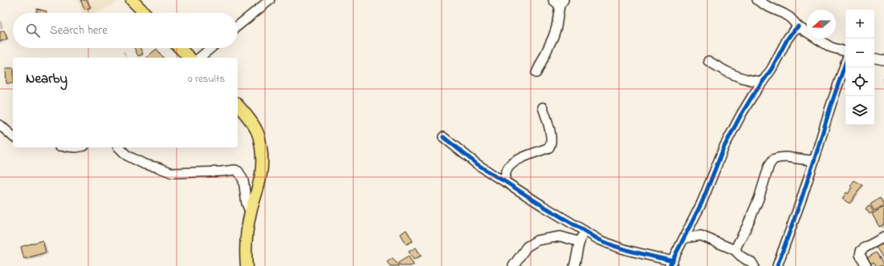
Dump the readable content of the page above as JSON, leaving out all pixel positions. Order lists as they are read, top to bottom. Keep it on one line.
{"north":"left","page":{"map_buttons":["+","−"],"search":"Search here","heading":["Nearby","0 results"]}}
